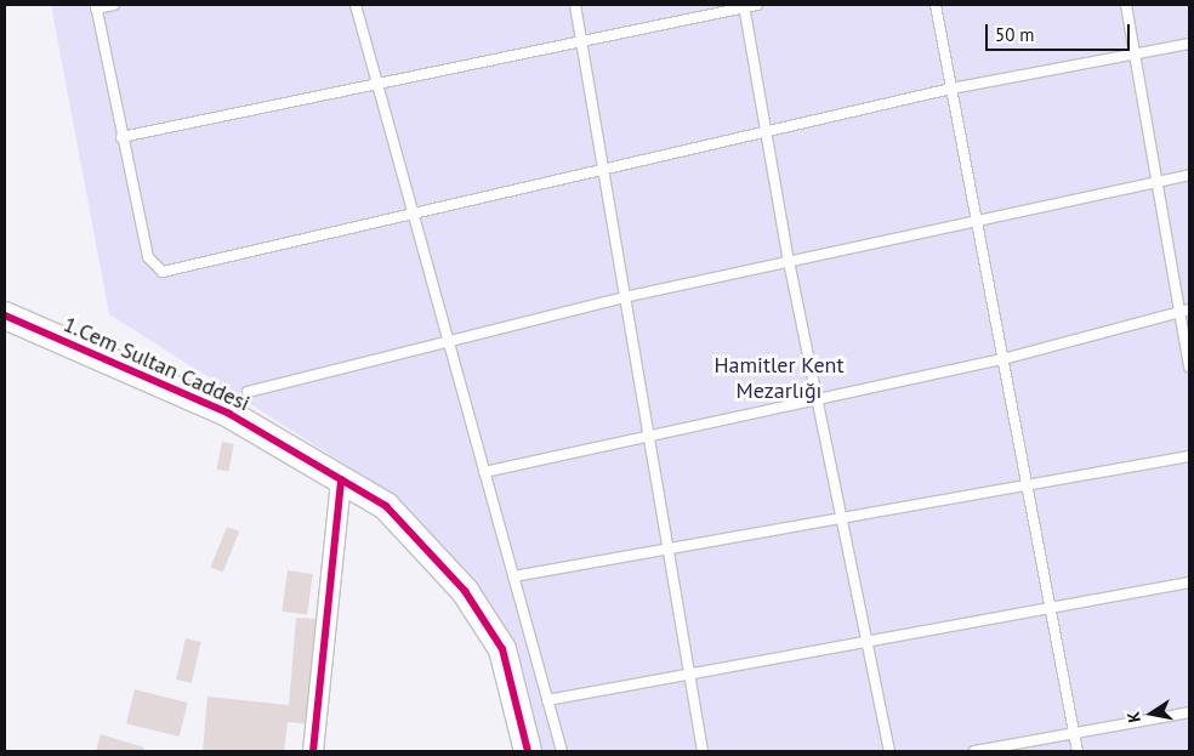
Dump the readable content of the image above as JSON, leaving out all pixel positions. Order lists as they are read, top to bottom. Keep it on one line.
{"streets":{"street":["1.Cem Sultan Caddesi"]},"parks":["Hamitler Kent Mezarlığı"],"scale_bar":"50 m","north":"left"}
